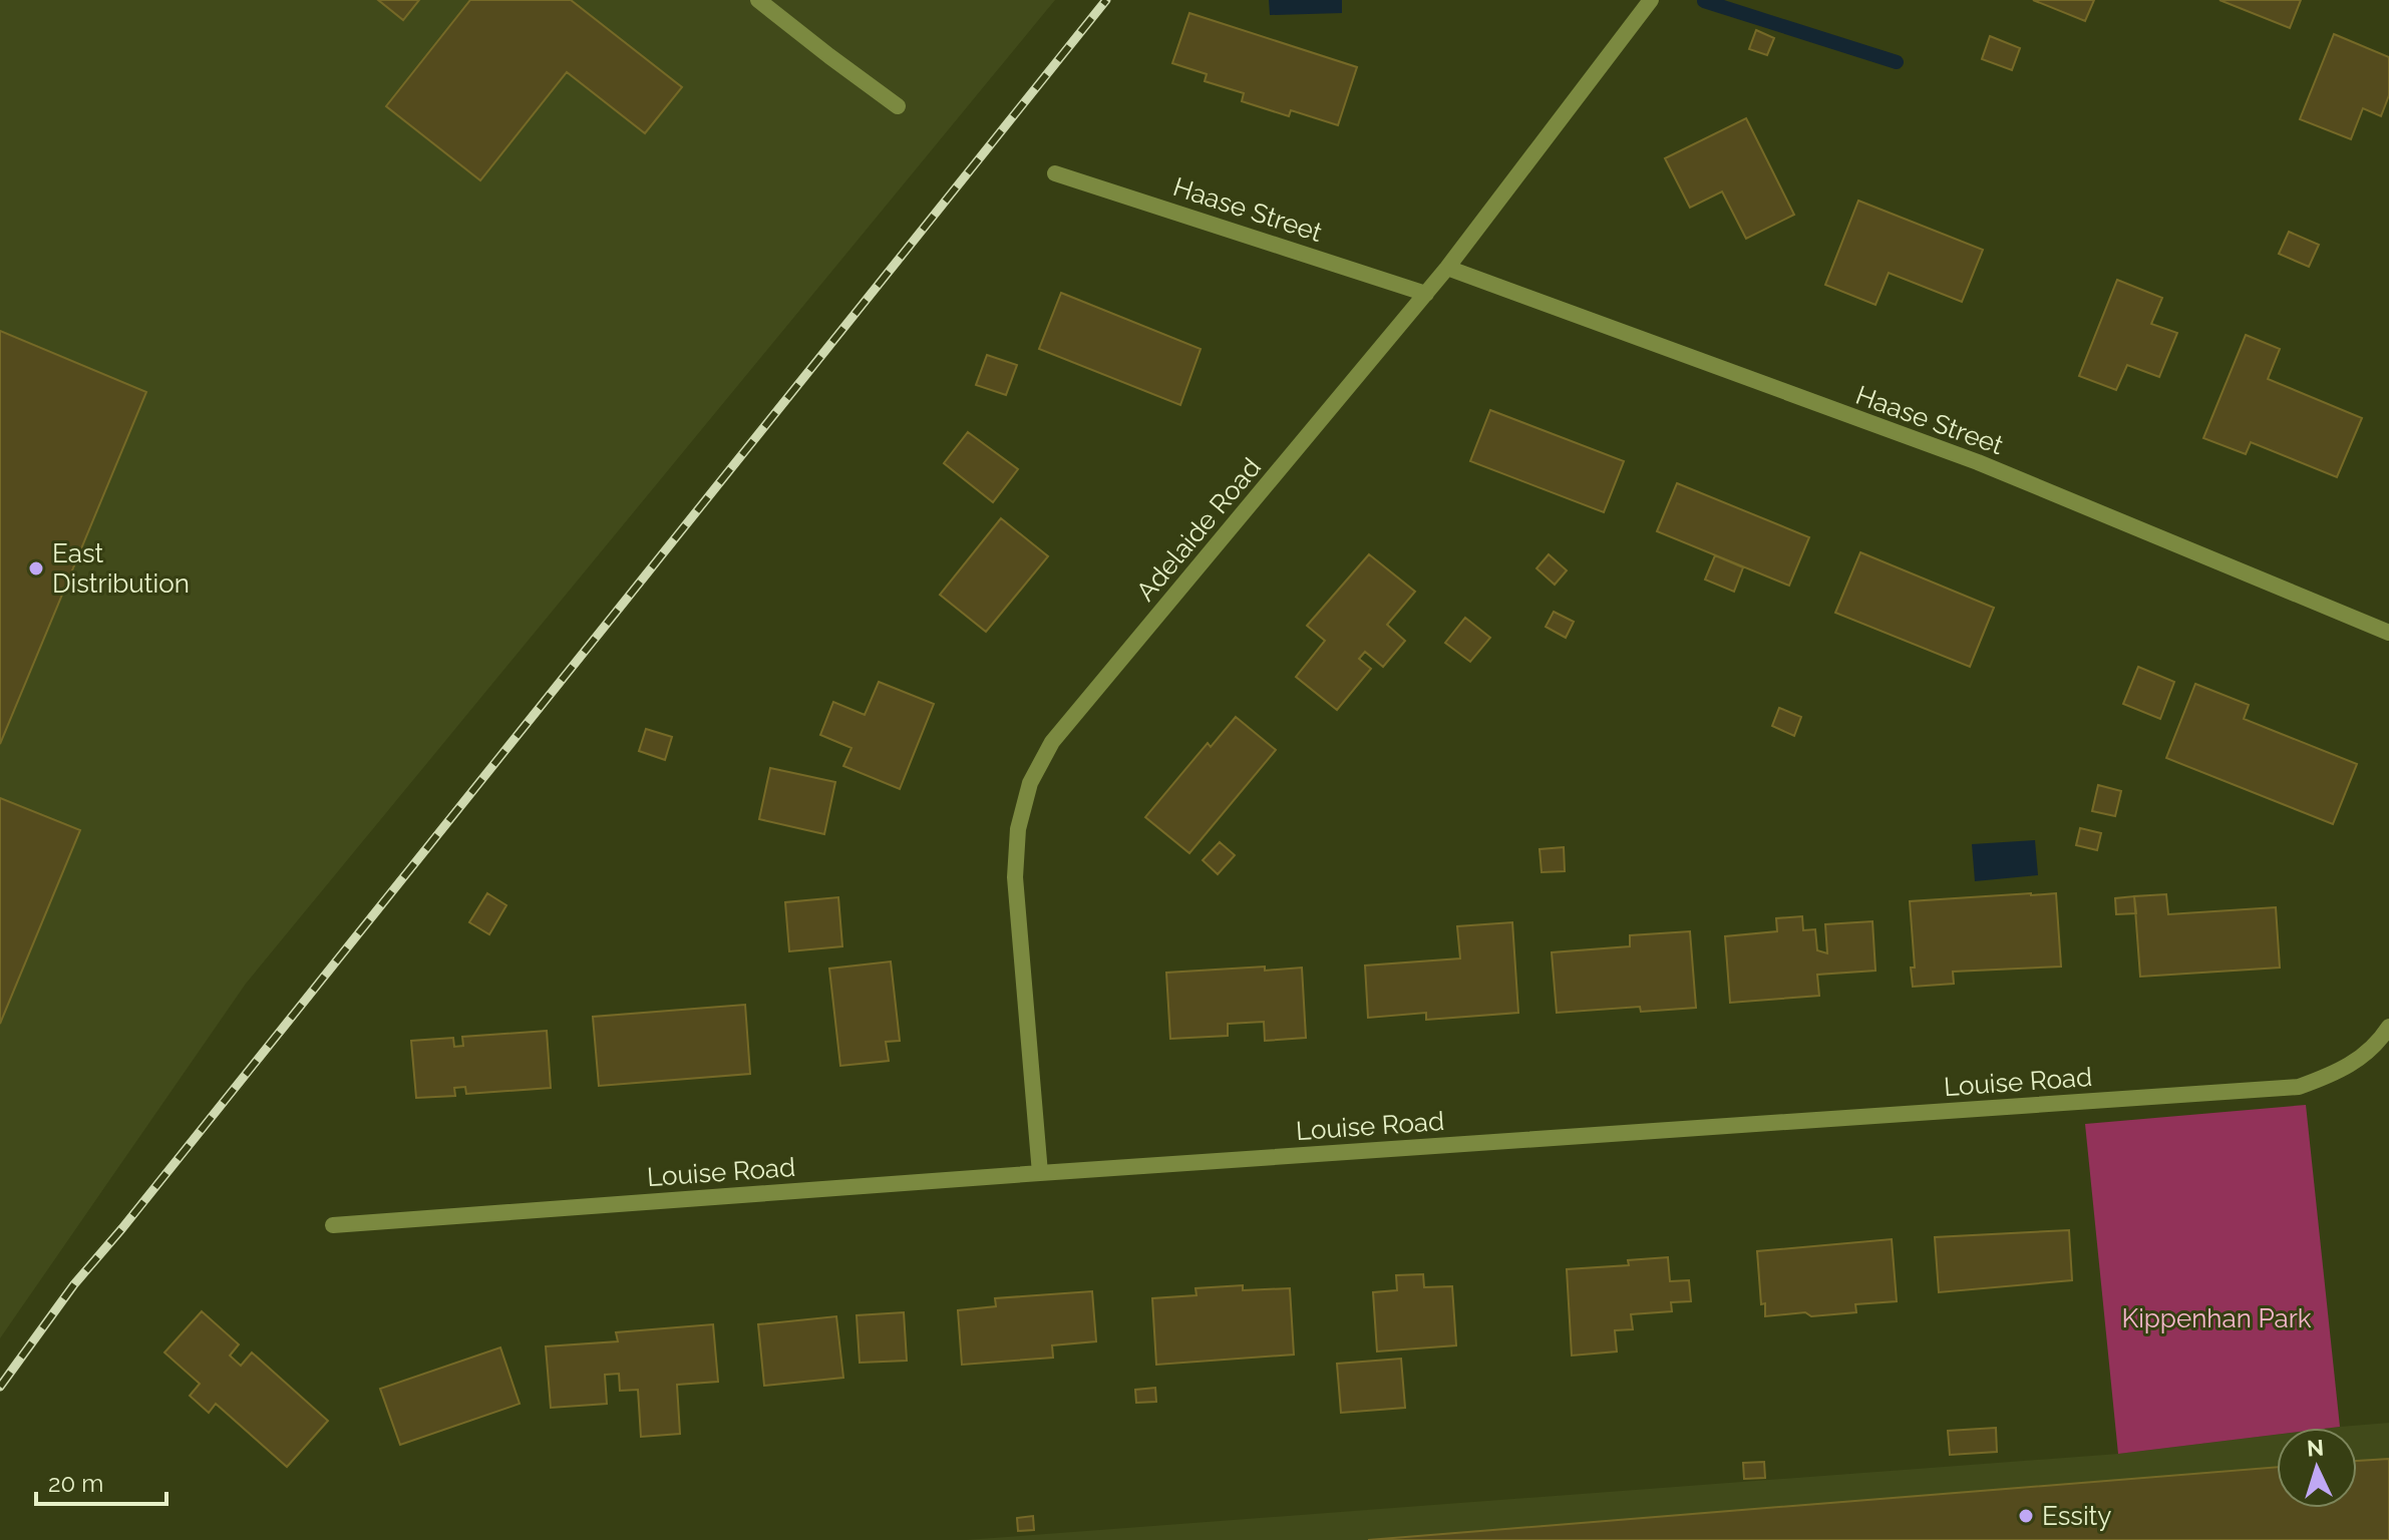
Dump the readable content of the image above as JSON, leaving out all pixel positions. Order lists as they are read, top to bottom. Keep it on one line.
{"streets":{"street":["Haase Street","Adelaide Road","Louise Road"]},"crossings":[["Haase Street","Adelaide Road"],["Adelaide Road","Louise Road"]],"parks":["Kippenhan Park"],"places":["East Distribution","Essity"],"scale_bar":"20 m","north":"top"}
